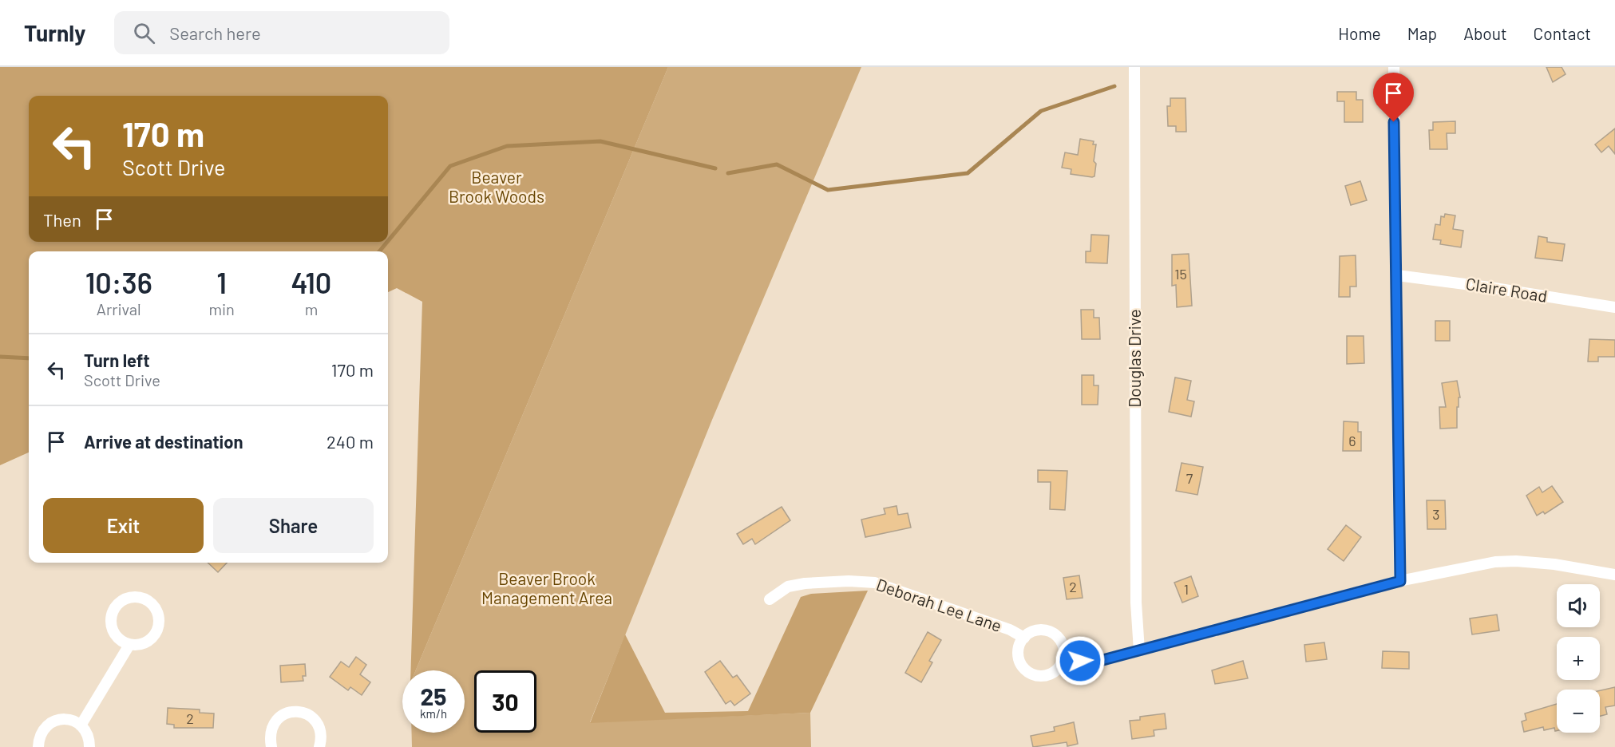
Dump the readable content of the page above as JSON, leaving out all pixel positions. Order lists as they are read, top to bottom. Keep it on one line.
{"streets":{"street":["Claire Road","Douglas Drive","Deborah Lee Lane"]},"parks":["Beaver Brook Woods","Beaver Brook Management Area"],"house_numbers":["15","6","7","3","2","1","2"],"page":{"header":"Turnly","search":"Search here","nav":["Home","Map","About","Contact"],"turn":["170 m","Scott Drive"],"then":"Then","eta":["10:36","Arrival","1","min","410","m"],"list":[{"name":"Turn left","note":"Scott Drive","value":"170 m"},{"name":"Arrive at destination","value":"240 m"}],"buttons":["Exit","Share"],"map_buttons":["+","−"],"speed":"25 km/h","limit":"30"}}
